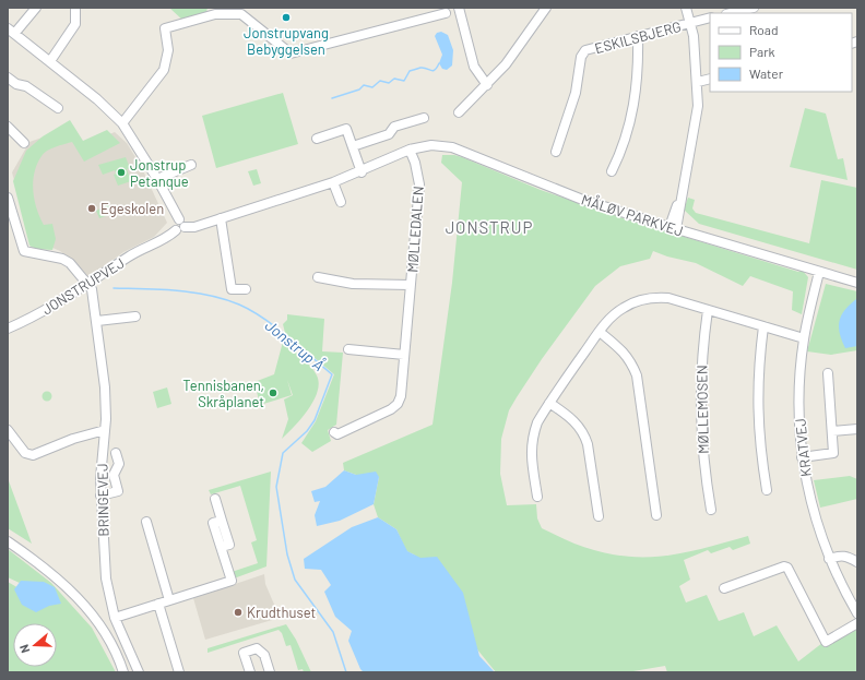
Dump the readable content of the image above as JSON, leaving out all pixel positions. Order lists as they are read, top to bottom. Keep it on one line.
{"streets":{"street":["ESKILSBJERG","MÅLØV PARKVEJ","MØLLEDALEN","JONSTRUPVEJ","MØLLEMOSEN","KRATVEJ","BRINGEVEJ"]},"crossings":[["MÅLØV PARKVEJ","MØLLEDALEN"],["MÅLØV PARKVEJ","JONSTRUPVEJ"],["MÅLØV PARKVEJ","KRATVEJ"],["MØLLEDALEN","JONSTRUPVEJ"],["JONSTRUPVEJ","BRINGEVEJ"]],"districts":["JONSTRUP"],"water":["Jonstrup Å"],"places":["Jonstrupvang Bebyggelsen","Jonstrup Petanque","Egeskolen","Tennisbanen, Skråplanet","Krudthuset"],"legend":["Road","Park","Water"],"north":"left"}
